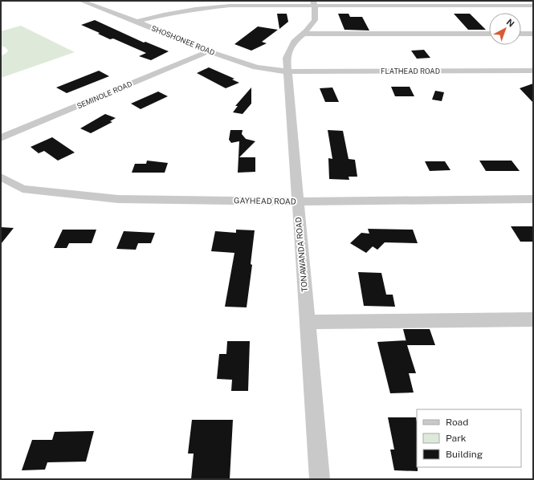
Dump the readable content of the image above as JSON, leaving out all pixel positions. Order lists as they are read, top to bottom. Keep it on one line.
{"streets":{"street":["SHOSHONEE ROAD","FLATHEAD ROAD","SEMINOLE ROAD","GAYHEAD ROAD","TONAWANDA ROAD"]},"crossings":[["SHOSHONEE ROAD","FLATHEAD ROAD"],["SHOSHONEE ROAD","SEMINOLE ROAD"],["SHOSHONEE ROAD","TONAWANDA ROAD"],["FLATHEAD ROAD","TONAWANDA ROAD"],["GAYHEAD ROAD","TONAWANDA ROAD"]],"legend":["Road","Park","Building"],"north":"top right"}
